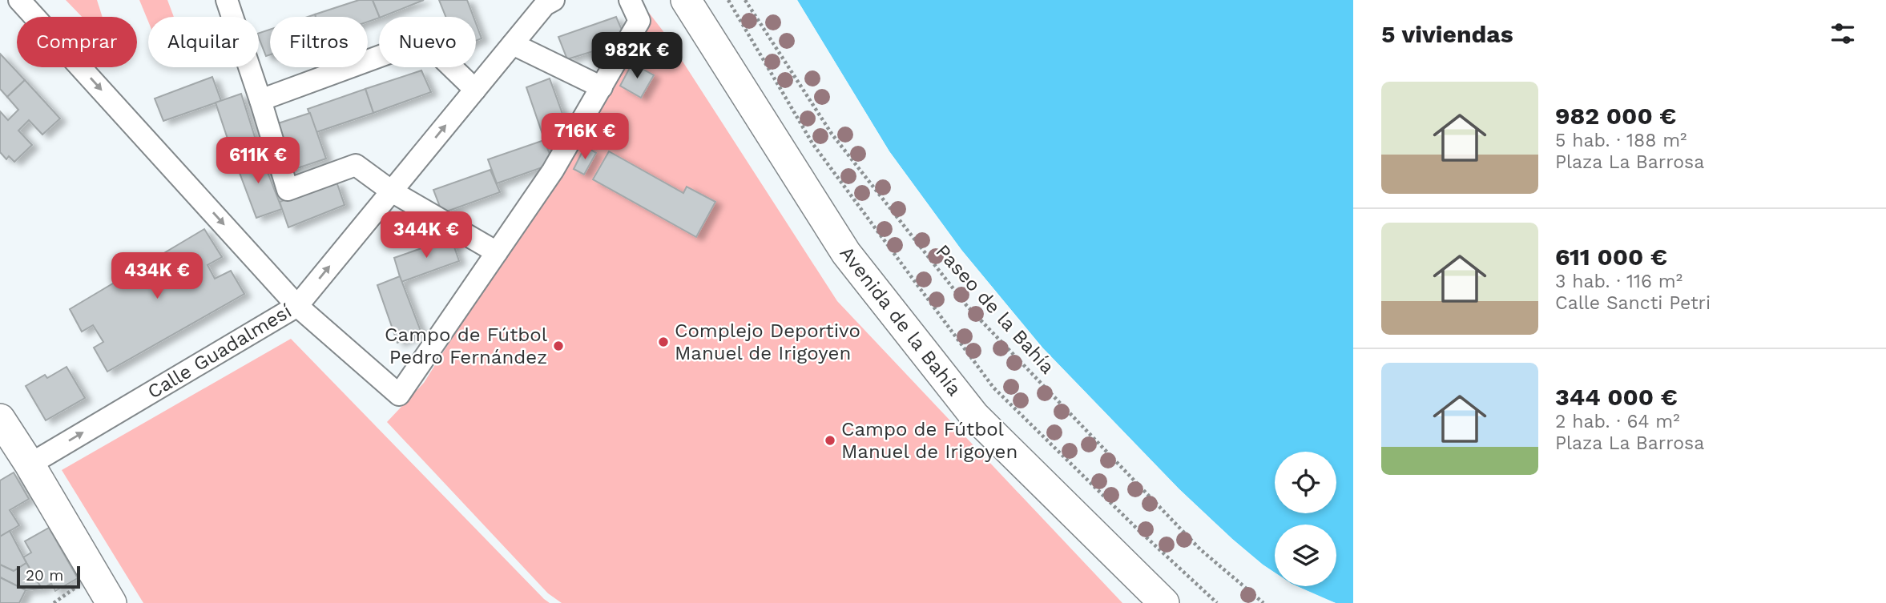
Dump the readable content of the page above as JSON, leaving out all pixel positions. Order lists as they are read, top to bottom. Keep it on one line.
{"streets":{"main road":["Avenida de la Bahía"],"street":["Calle Guadalmesí"],"path":["Paseo de la Bahía"]},"one_way":["Calle Guadalmesí"],"places":["Complejo Deportivo Manuel de Irigoyen","Campo de Fútbol Pedro Fernández","Campo de Fútbol Manuel de Irigoyen"],"scale_bar":"20 m","page":{"heading":"5 viviendas","chip":["Comprar","Alquilar","Filtros","Nuevo"],"price":["982K €","716K €","611K €","344K €","434K €"],"list":[{"name":"982 000 €","note":"5 hab. · 188 m² · Plaza La Barrosa"},{"name":"611 000 €","note":"3 hab. · 116 m² · Calle Sancti Petri"},{"name":"344 000 €","note":"2 hab. · 64 m² · Plaza La Barrosa"}],"scale":"20 m"}}
